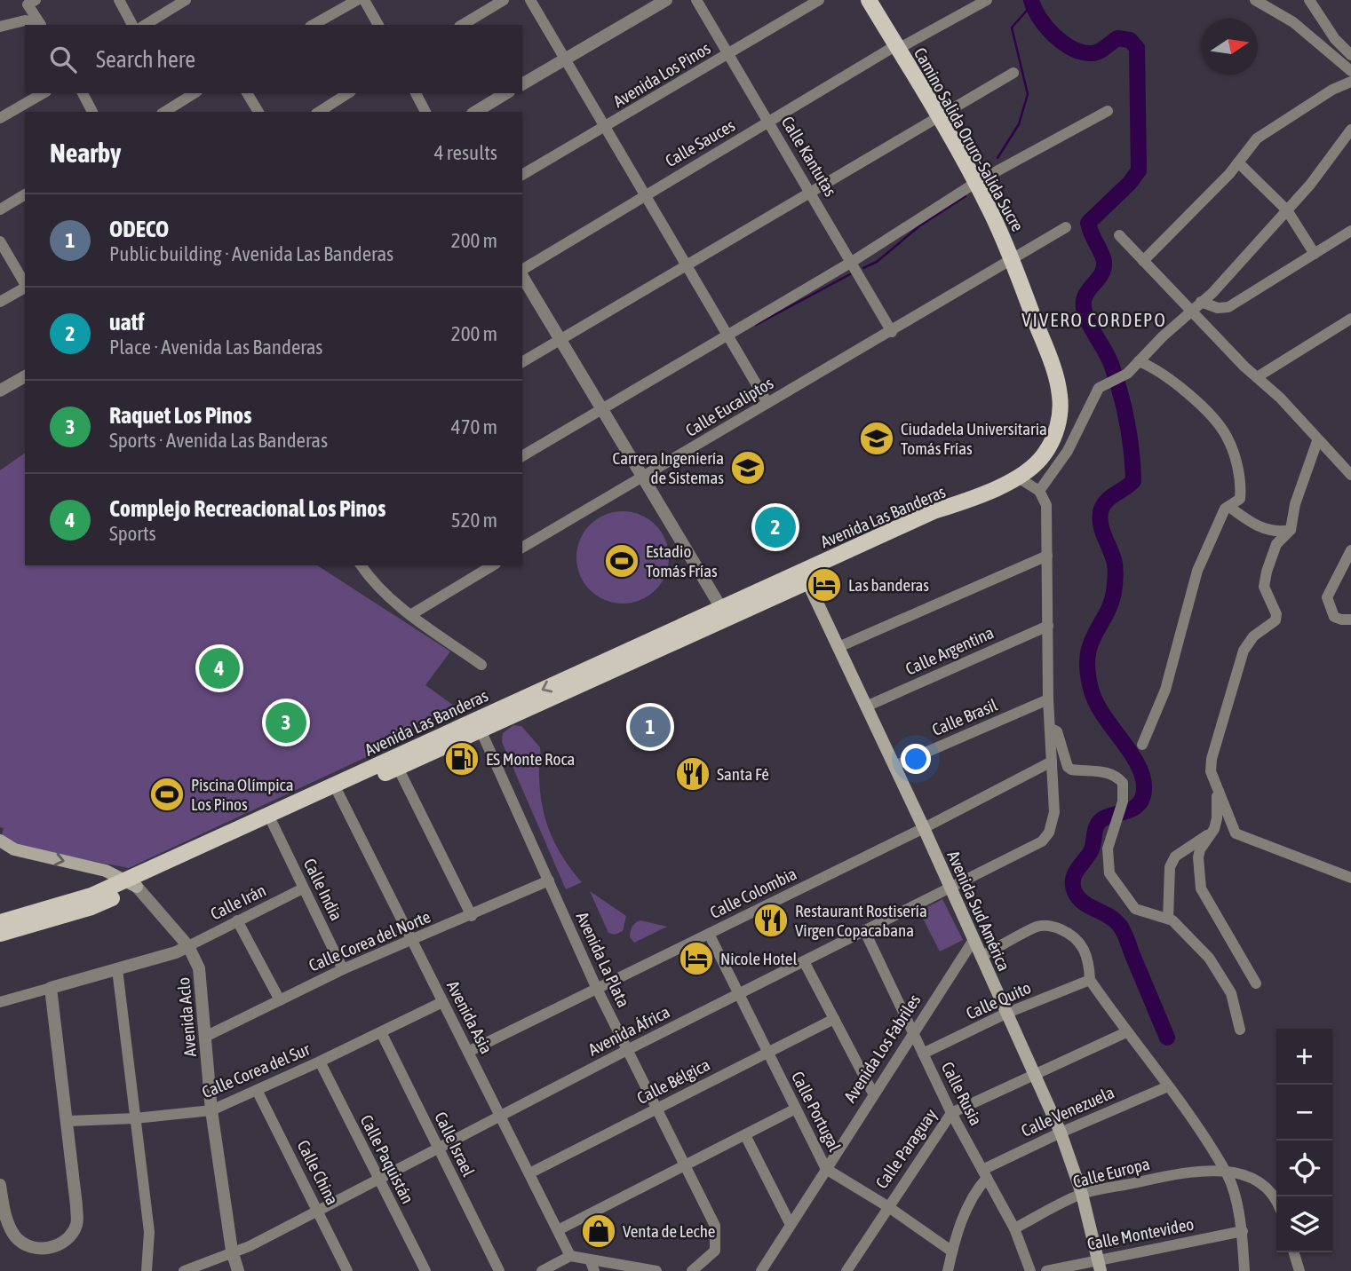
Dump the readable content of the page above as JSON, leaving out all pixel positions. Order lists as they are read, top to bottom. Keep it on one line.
{"streets":{"main road":["Camino Salida Oruro-Salida Sucre","Avenida Las Banderas","Avenida Sud América","Avenida Aclo"],"street":["Avenida Los Pinos","Calle Sauces","Calle Kantutas","Calle Eucaliptos","Calle Argentina","Calle Brasil","Calle India","Calle Colombia","Calle Irán","Calle Corea del Norte","Avenida La Plata","Calle Quito","Avenida Asia","Avenida África","Avenida Los Fabriles","Calle Corea del Sur","Calle Bélgica","Calle Rusia","Calle Portugal","Calle Venezuela","Calle Israel","Calle Paraguay","Calle Paquistán","Calle China","Calle Europa","Calle Montevideo"]},"crossings":[["Avenida Los Pinos","Calle Kantutas"],["Camino Salida Oruro-Salida Sucre","Calle Sauces"],["Camino Salida Oruro-Salida Sucre","Calle Eucaliptos"],["Camino Salida Oruro-Salida Sucre","Avenida Las Banderas"],["Calle Sauces","Calle Kantutas"],["Calle Kantutas","Calle Eucaliptos"],["Avenida Las Banderas","Calle India"],["Avenida Las Banderas","Avenida Sud América"],["Avenida Las Banderas","Avenida La Plata"],["Avenida Las Banderas","Avenida Aclo"],["Avenida Las Banderas","Avenida Asia"],["Calle Argentina","Avenida Sud América"],["Calle Brasil","Avenida Sud América"],["Calle India","Calle Irán"],["Calle India","Calle Corea del Norte"],["Calle Colombia","Avenida Sud América"],["Calle Colombia","Avenida La Plata"],["Calle Colombia","Avenida Asia"],["Calle Colombia","Avenida África"],["Calle Colombia","Calle Portugal"],["Calle Irán","Avenida Aclo"],["Avenida Sud América","Calle Quito"],["Avenida Sud América","Avenida África"],["Avenida Sud América","Avenida Los Fabriles"],["Avenida Sud América","Calle Venezuela"],["Avenida Sud América","Calle Paraguay"],["Avenida Sud América","Calle Europa"],["Avenida Sud América","Calle Montevideo"],["Calle Corea del Norte","Avenida La Plata"],["Calle Corea del Norte","Avenida Aclo"],["Calle Corea del Norte","Avenida Asia"],["Avenida La Plata","Avenida África"],["Avenida La Plata","Calle Bélgica"],["Calle Quito","Calle Rusia"],["Avenida Aclo","Avenida África"],["Avenida Aclo","Calle Corea del Sur"],["Avenida Asia","Avenida África"],["Avenida Asia","Calle Corea del Sur"],["Avenida Asia","Calle Bélgica"],["Avenida África","Calle Rusia"],["Avenida África","Calle Portugal"],["Avenida África","Calle Israel"],["Avenida África","Calle Paquistán"],["Avenida África","Calle China"],["Avenida Los Fabriles","Calle Rusia"],["Avenida Los Fabriles","Calle Portugal"],["Calle Corea del Sur","Calle Israel"],["Calle Corea del Sur","Calle Paquistán"],["Calle Corea del Sur","Calle China"],["Calle Bélgica","Calle Portugal"],["Calle Rusia","Calle Venezuela"],["Calle Rusia","Calle Paraguay"],["Calle Rusia","Calle Europa"],["Calle Portugal","Calle Paraguay"]],"districts":["VIVERO CORDEPO"],"places":{"school or university":["Ciudadela Universitaria Tomás Frías","Carrera Ingeniería de Sistemas"],"sports":["Estadio Tomás Frías","Piscina Olímpica Los Pinos"],"hotel":["Las banderas","Nicole Hotel"],"fuel station":["ES Monte Roca"],"restaurant":["Santa Fé","Restaurant Rostisería Virgen Copacabana"],"shop":["Venta de Leche"]},"north":"right","page":{"search":"Search here","heading":["Nearby","4 results"],"list":[{"mark":"1","name":"ODECO","note":"Public building · Avenida Las Banderas","value":"200 m"},{"mark":"2","name":"uatf","note":"Place · Avenida Las Banderas","value":"200 m"},{"mark":"3","name":"Raquet Los Pinos","note":"Sports · Avenida Las Banderas","value":"470 m"},{"mark":"4","name":"Complejo Recreacional Los Pinos","note":"Sports","value":"520 m"}],"pins":["2","4","3","1"],"map_buttons":["+","−"]}}
